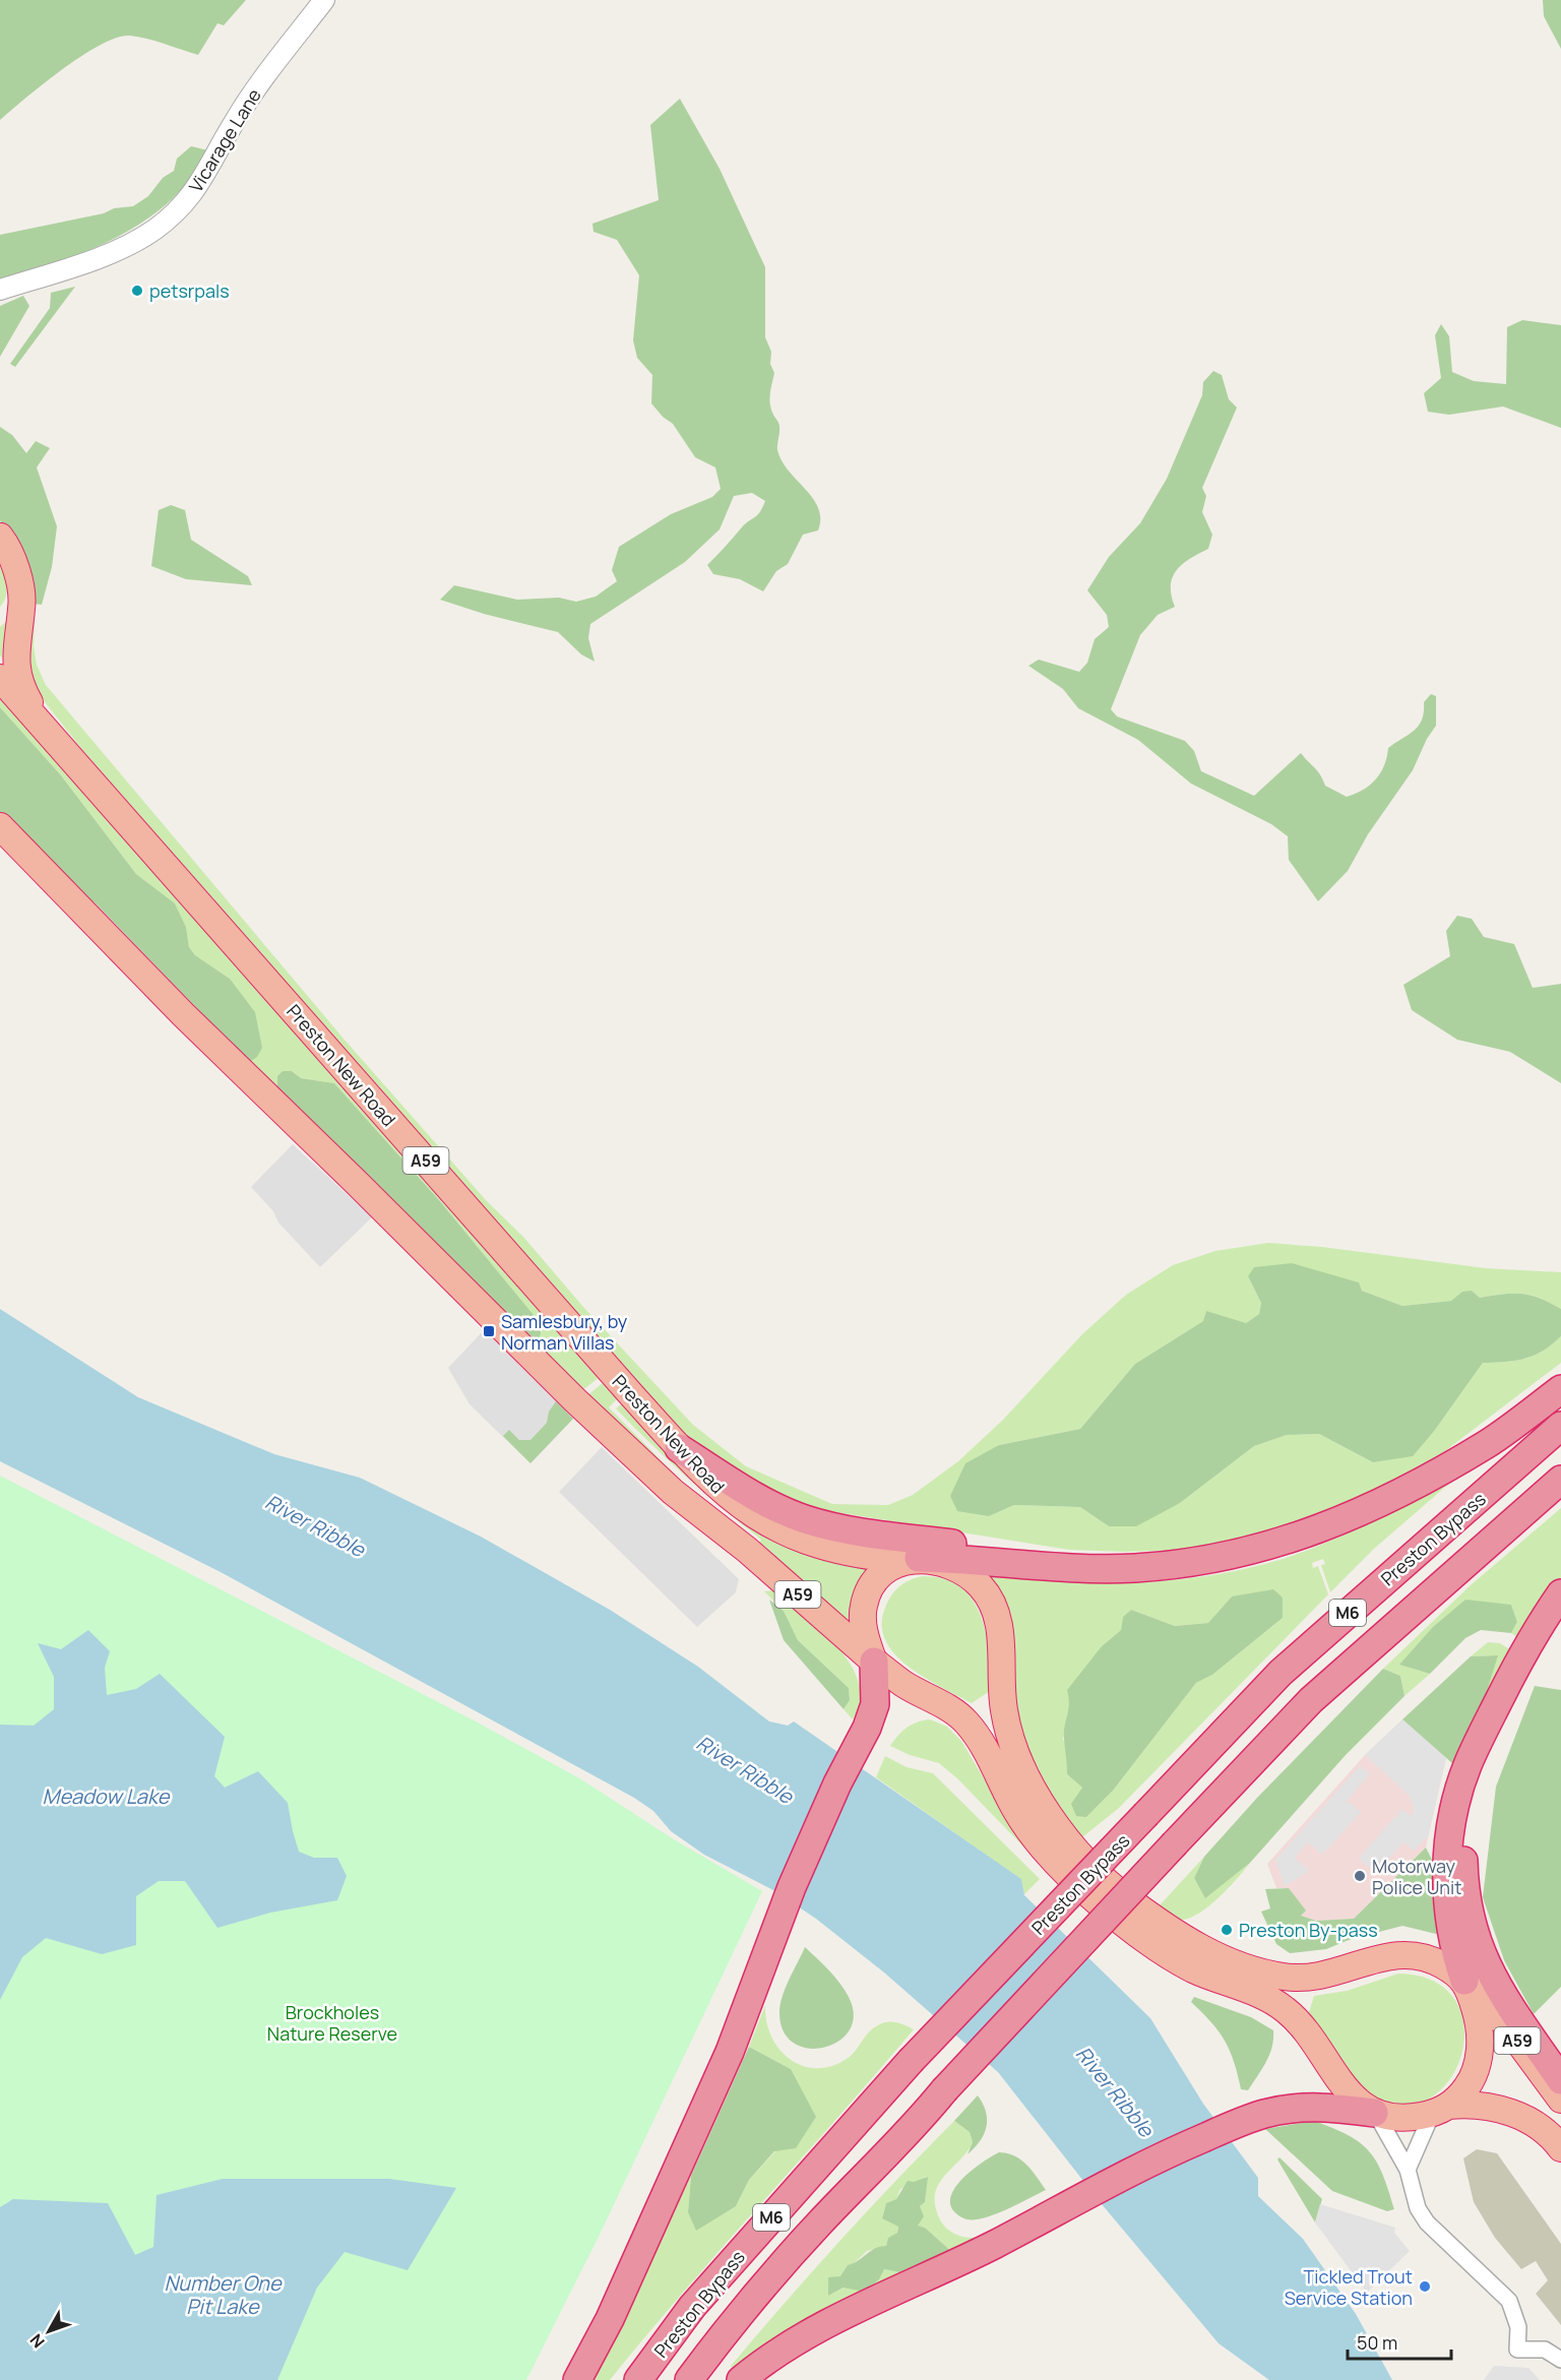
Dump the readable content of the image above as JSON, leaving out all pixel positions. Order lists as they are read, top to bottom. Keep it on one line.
{"streets":{"highway":["Preston New Road","A59","Preston Bypass","M6"],"street":["Vicarage Lane"]},"crossings":[["Preston New Road","A59"]],"water":["River Ribble","Meadow Lake","Number One Pit Lake"],"parks":["Brockholes Nature Reserve"],"places":{"other":["petsrpals","Motorway Police Unit","Preston By-pass","Tickled Trout Service Station"],"transit":["Samlesbury, by Norman Villas"]},"scale_bar":"50 m","north":"bottom left"}
